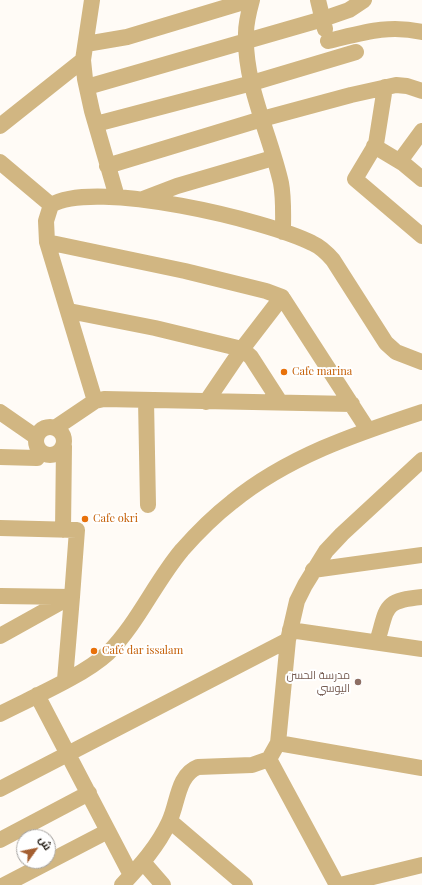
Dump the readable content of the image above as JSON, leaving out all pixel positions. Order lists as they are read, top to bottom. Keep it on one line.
{"places":["Cafe marina","Cafe okri","Café dar issalam","مدرسة الحسن اليوسي"],"north":"top right"}
